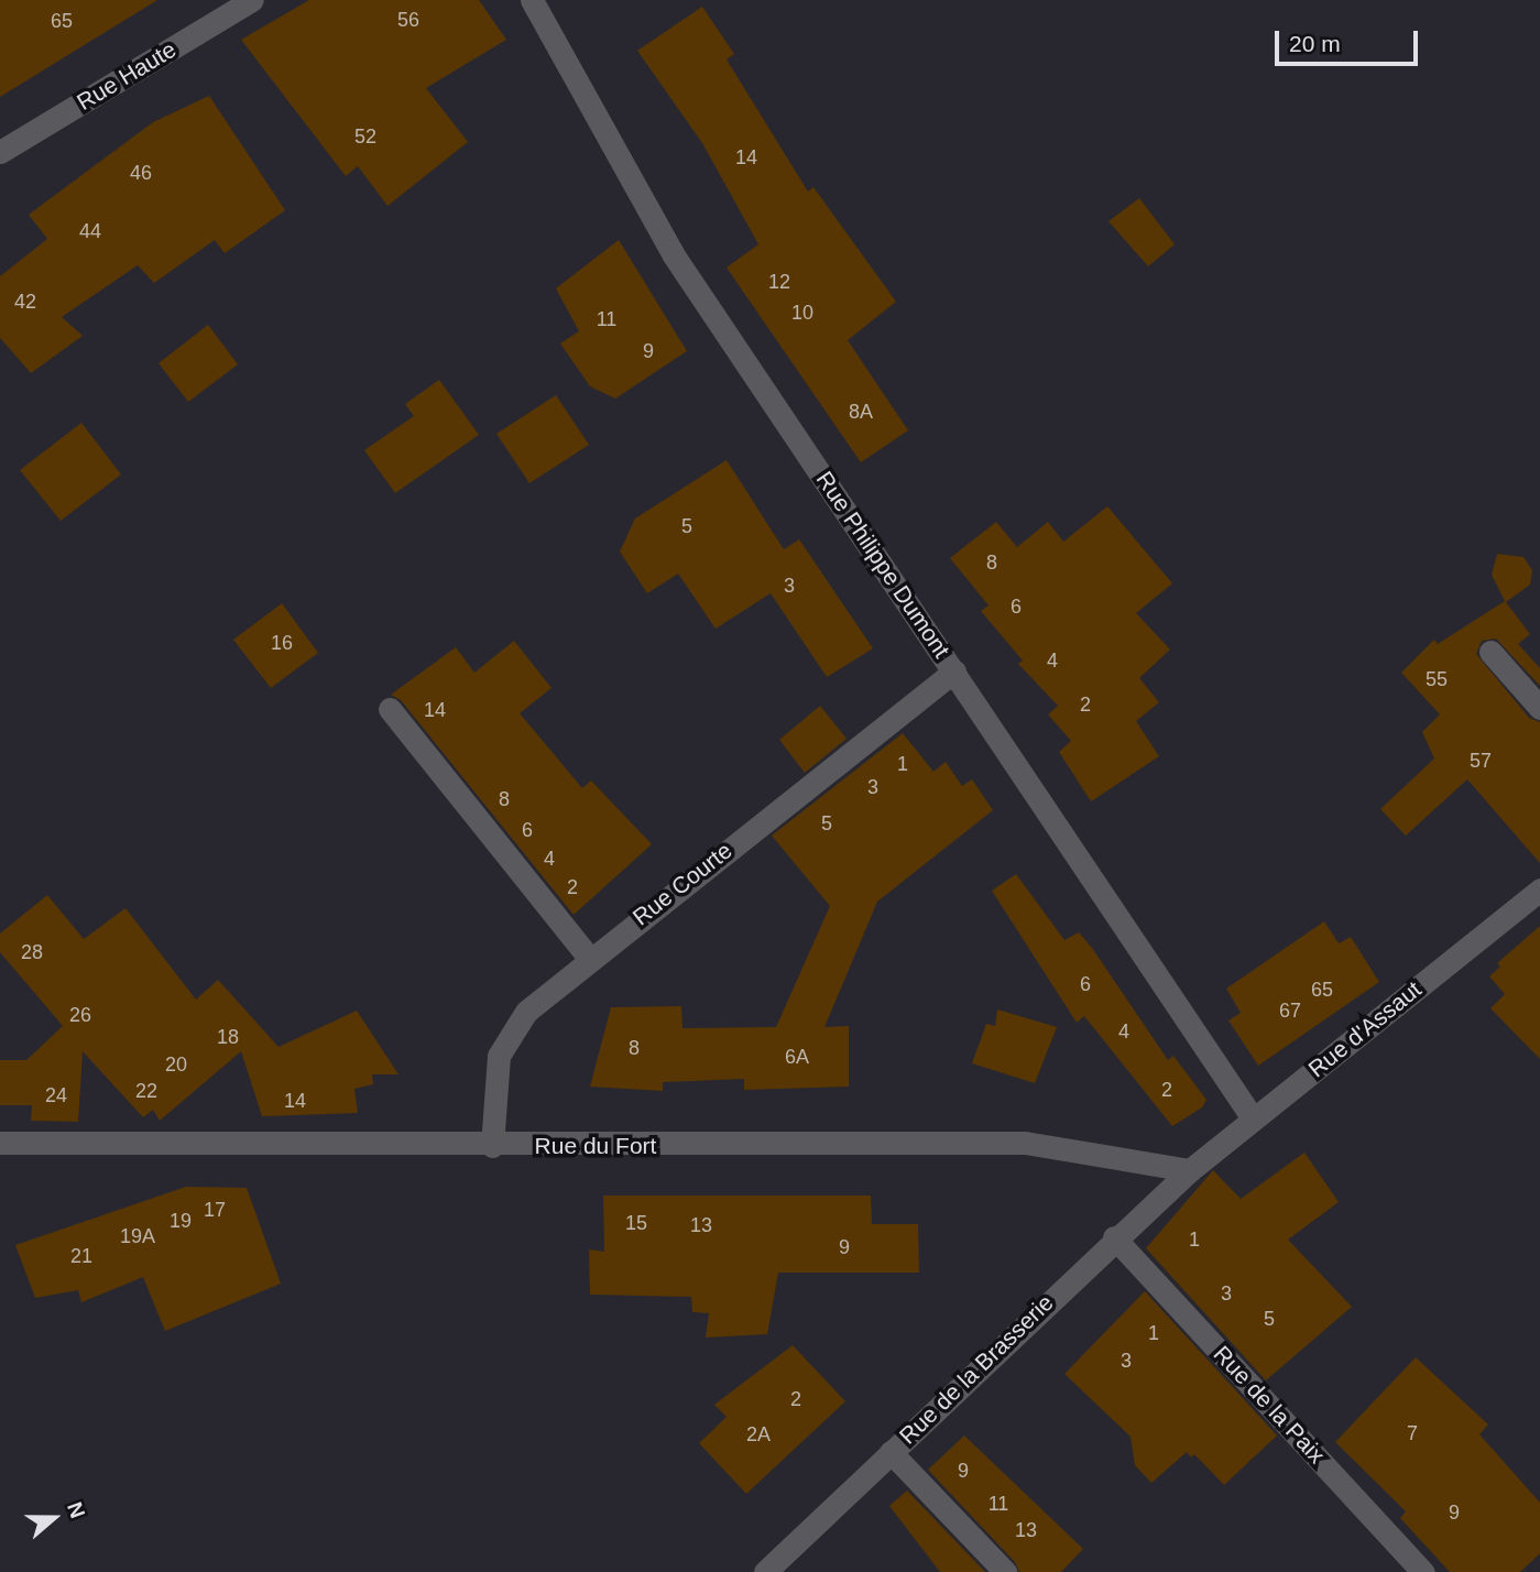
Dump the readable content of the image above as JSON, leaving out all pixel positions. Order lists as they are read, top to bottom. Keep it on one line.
{"streets":{"street":["Rue Haute","Rue Philippe Dumont","Rue Courte","Rue d'Assaut","Rue du Fort","Rue de la Brasserie","Rue de la Paix"]},"crossings":[["Rue Philippe Dumont","Rue Courte"],["Rue Philippe Dumont","Rue d'Assaut"],["Rue Courte","Rue du Fort"],["Rue d'Assaut","Rue du Fort"],["Rue d'Assaut","Rue de la Brasserie"],["Rue du Fort","Rue de la Brasserie"],["Rue de la Brasserie","Rue de la Paix"]],"house_numbers":["56","65","52","14","46","44","12","42","10","11","9","8A","5","8","3","6","16","4","55","2","14","57","1","3","8","5","6","4","2","28","6","65","67","26","4","18","8","6A","20","2","22","24","14","17","19","15","13","19A","1","9","21","3","5","1","3","2","7","2A","9","11","9","13"],"scale_bar":"20 m","north":"right"}
